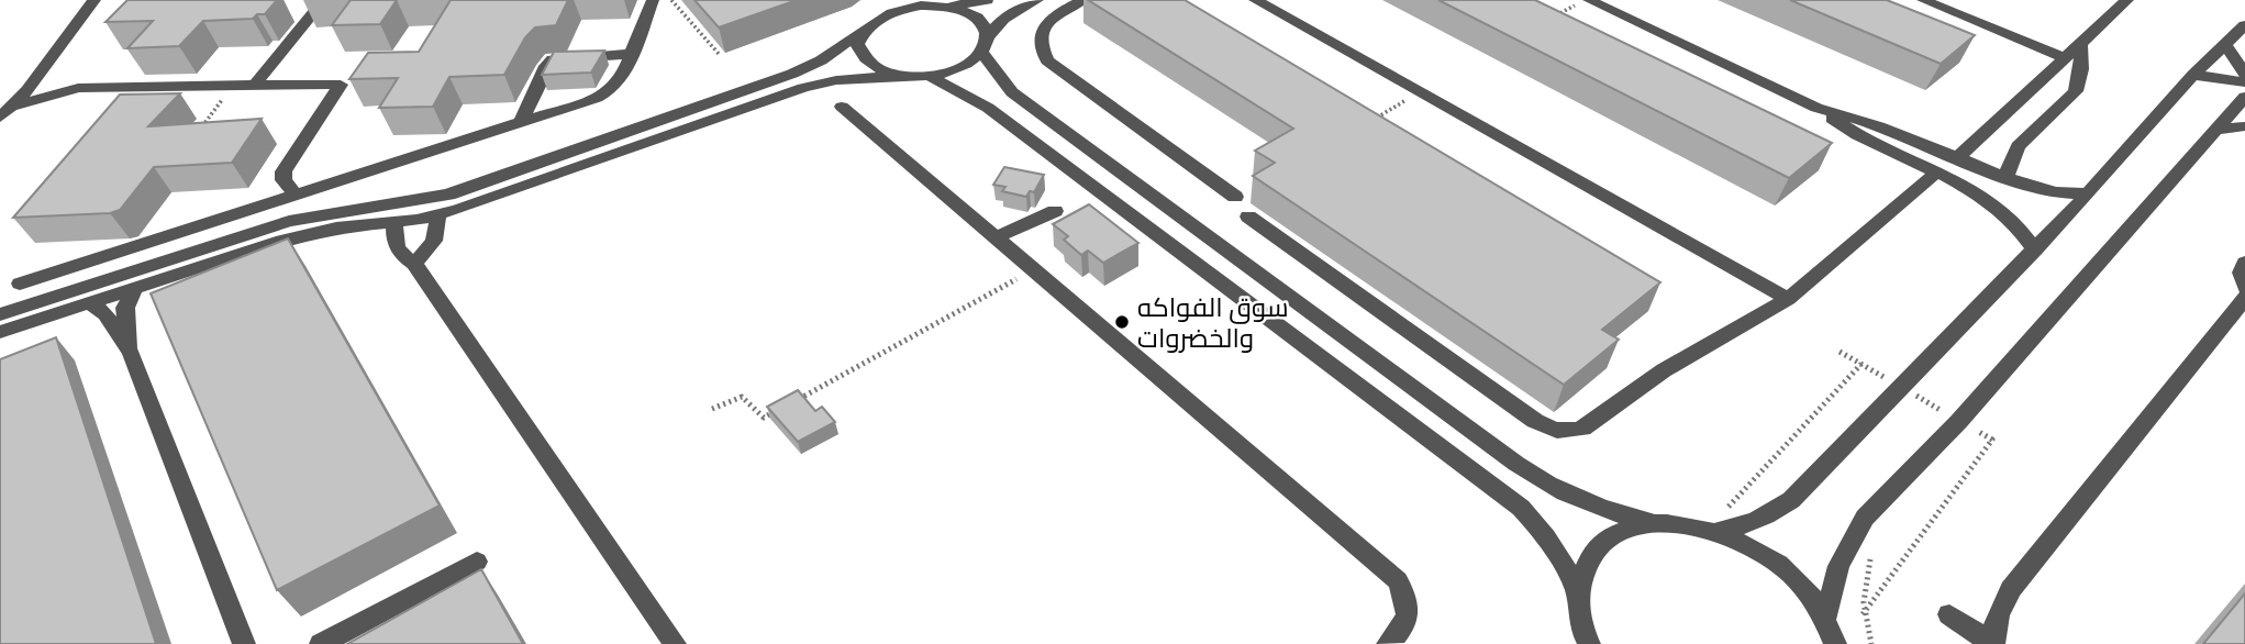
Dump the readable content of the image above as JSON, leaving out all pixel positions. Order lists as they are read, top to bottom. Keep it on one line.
{"places":["سوق الفواكه والخضروات"]}
